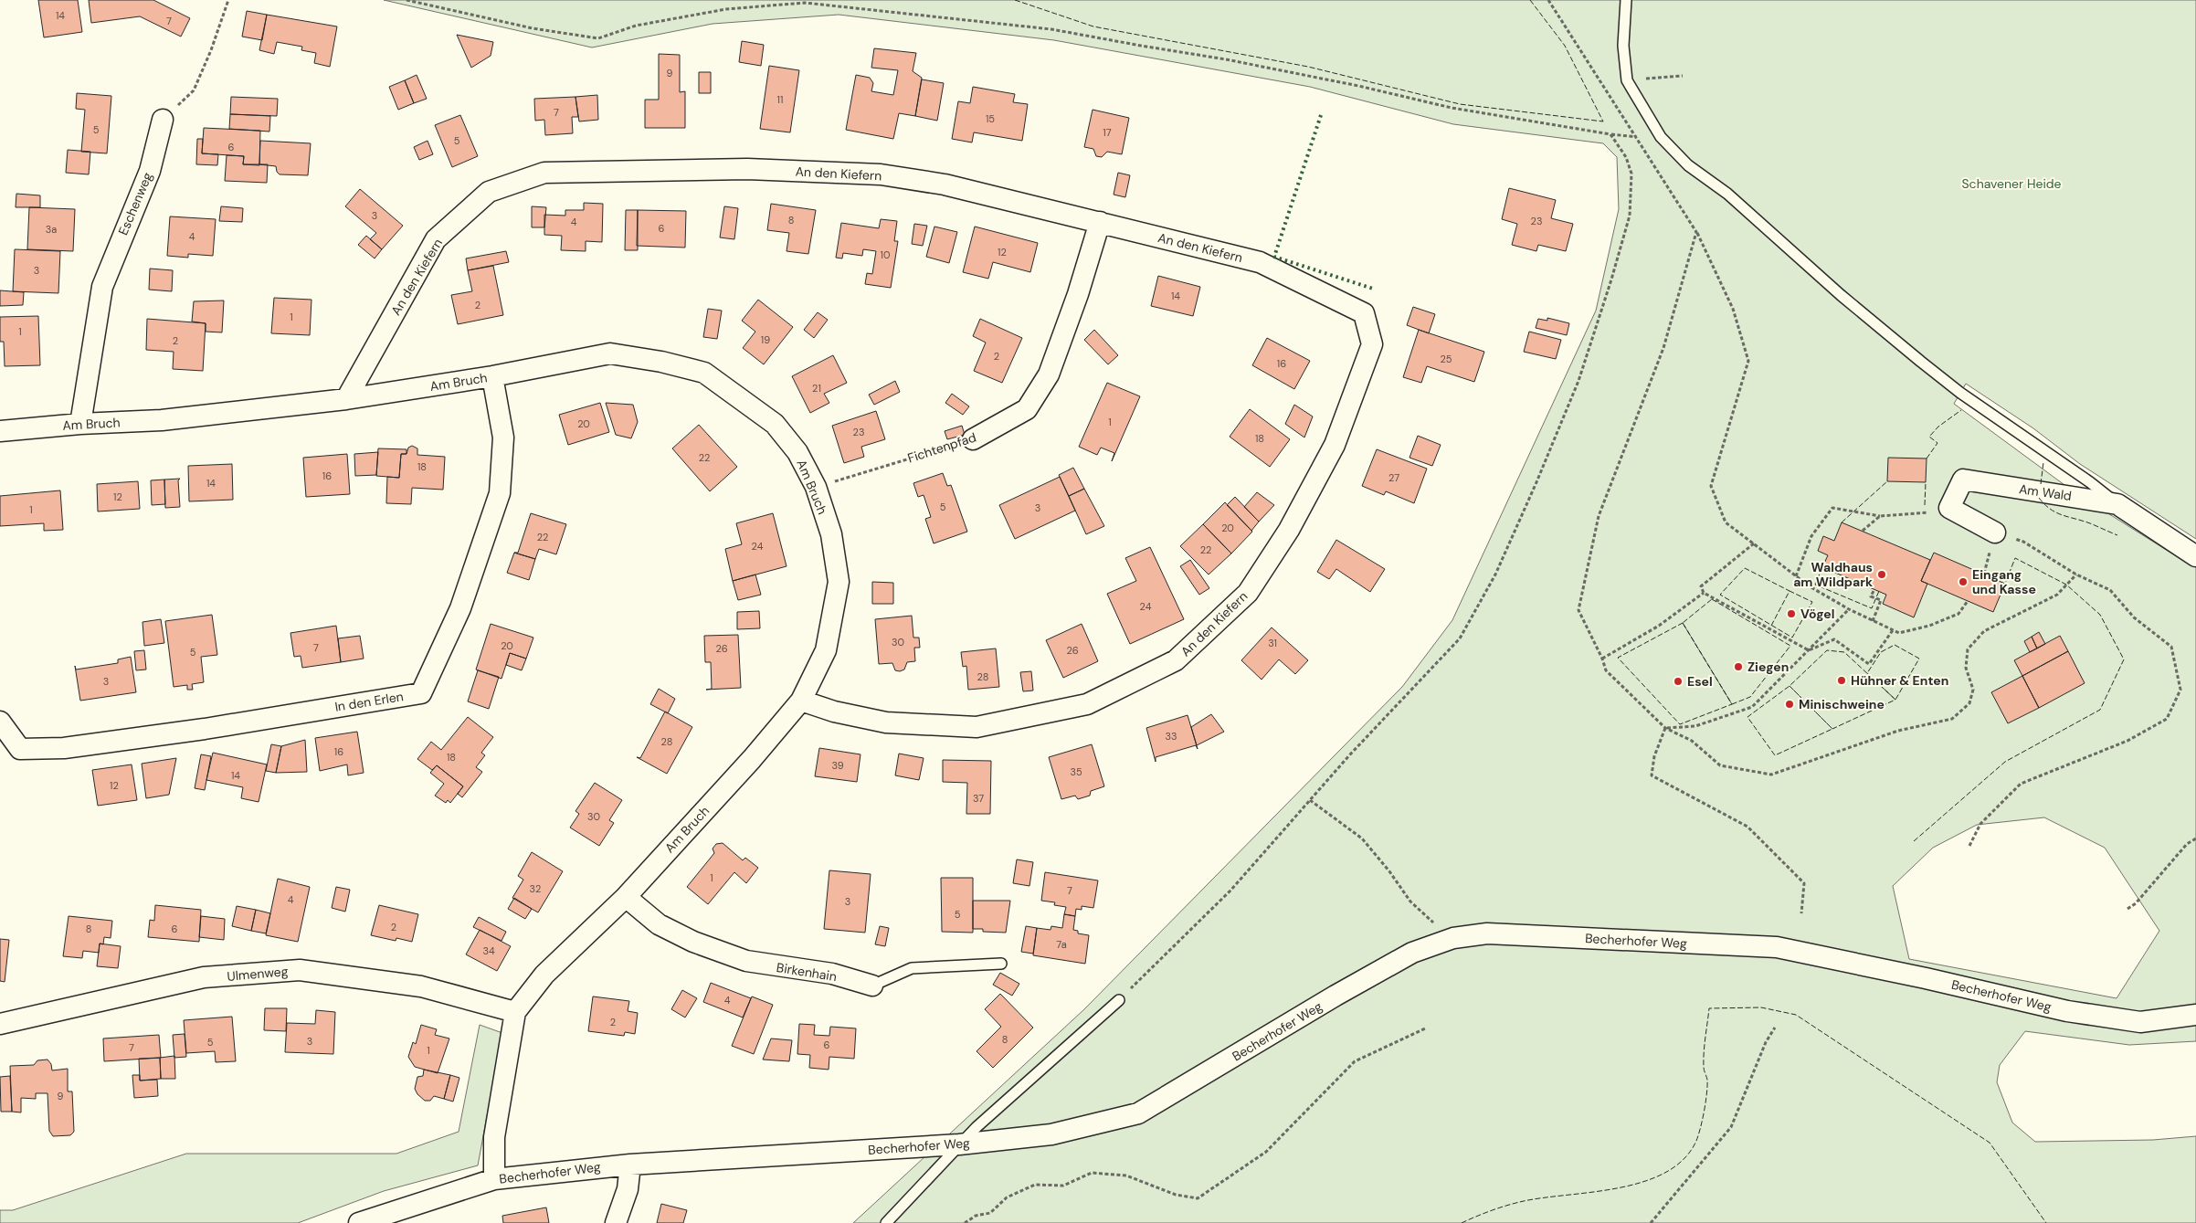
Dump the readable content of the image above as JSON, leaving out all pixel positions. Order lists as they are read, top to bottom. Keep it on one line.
{"streets":{"street":["An den Kiefern","Eschenweg","Am Bruch","Fichtenpfad","Am Wald","In den Erlen","Becherhofer Weg","Birkenhain","Ulmenweg"]},"crossings":[["An den Kiefern","Am Bruch"],["An den Kiefern","Fichtenpfad"],["Eschenweg","Am Bruch"],["Am Bruch","Fichtenpfad"],["Am Bruch","In den Erlen"],["Am Bruch","Becherhofer Weg"],["Am Bruch","Birkenhain"],["Am Bruch","Ulmenweg"]],"parks":["Schavener Heide"],"places":["Waldhaus am Wildpark","Eingang und Kasse","Vögel","Ziegen","Hühner & Enten","Esel","Minischweine"],"house_numbers":["14","7","9","11","7","15","5","17","5","6","3","8","23","4","6","3a","4","12","10","3","14","2","1","1","19","2","2","25","16","21","1","20","23","18","22","18","16","27","14","12","5","3","1","20","22","24","22","24","30","31","20","7","26","26","5","28","3","33","28","16","18","39","35","14","12","37","30","1","32","7","4","3","5","2","8","6","7a","34","4","2","8","3","5","6","7","1","9"]}
